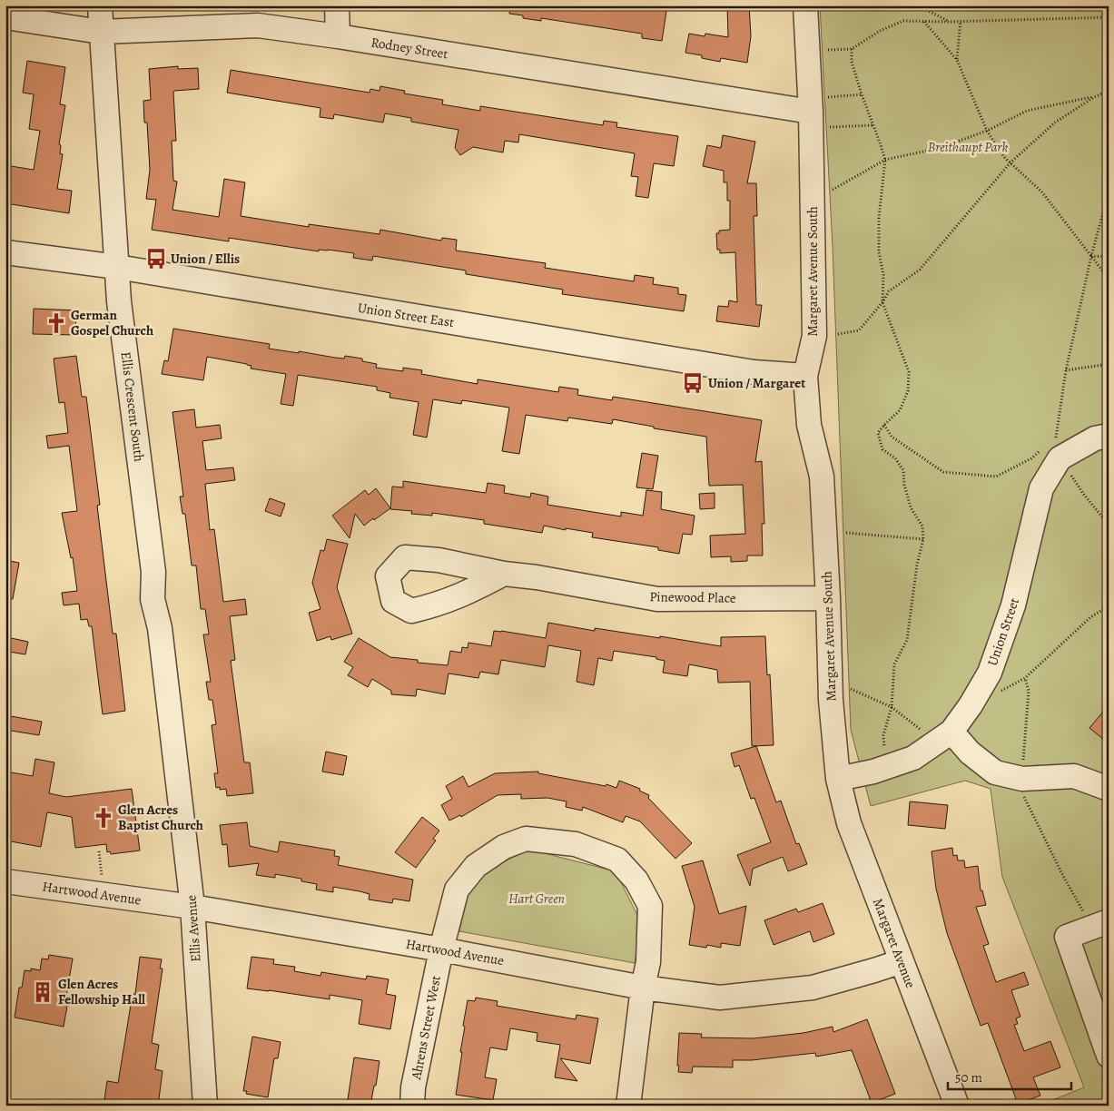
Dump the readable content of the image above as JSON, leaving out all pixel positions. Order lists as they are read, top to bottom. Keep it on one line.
{"streets":{"street":["Rodney Street","Margaret Avenue South","Union Street East","Ellis Crescent South","Pinewood Place","Union Street","Hartwood Avenue","Ellis Avenue","Margaret Avenue","Ahrens Street West"]},"crossings":[["Rodney Street","Margaret Avenue South"],["Rodney Street","Ellis Crescent South"],["Margaret Avenue South","Union Street East"],["Margaret Avenue South","Pinewood Place"],["Margaret Avenue South","Union Street"],["Margaret Avenue South","Margaret Avenue"],["Union Street East","Ellis Crescent South"],["Ellis Crescent South","Ellis Avenue"],["Union Street","Margaret Avenue"],["Hartwood Avenue","Ellis Avenue"],["Hartwood Avenue","Margaret Avenue"],["Hartwood Avenue","Ahrens Street West"]],"parks":["Breithaupt Park","Hart Green"],"places":{"bus stop":["Union / Ellis","Union / Margaret"],"church":["German Gospel Church","Glen Acres Baptist Church"],"building":["Glen Acres Fellowship Hall"]},"scale_bar":"50 m"}
